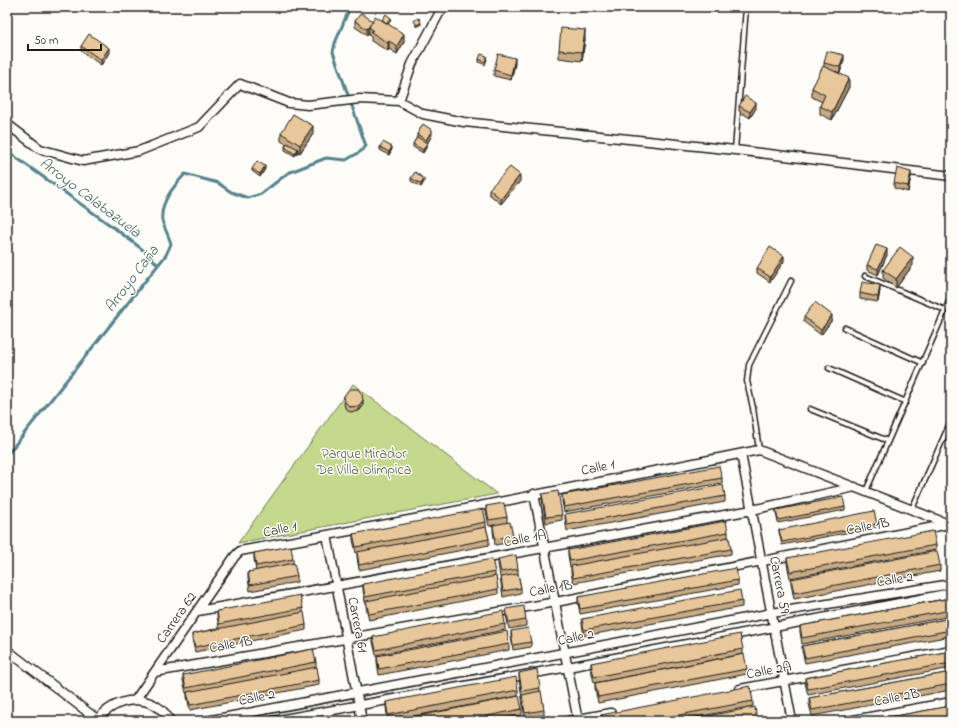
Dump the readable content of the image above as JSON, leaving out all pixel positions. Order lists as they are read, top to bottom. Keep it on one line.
{"streets":{"street":["Calle 1","Calle 1B","Calle 1A","Calle 2","Carrera 59","Carrera 62","Carrera 61","Calle 2A","Calle 2B"]},"crossings":[["Calle 1","Carrera 59"],["Calle 1","Carrera 62"],["Calle 1","Carrera 61"],["Calle 1B","Carrera 59"],["Calle 1B","Carrera 62"],["Calle 1B","Carrera 61"],["Calle 1A","Carrera 59"],["Calle 1A","Carrera 62"],["Calle 1A","Carrera 61"],["Calle 2","Carrera 59"],["Calle 2","Carrera 61"],["Carrera 59","Calle 2A"]],"water":["Arroyo Calabazuela","Arroyo Caña"],"parks":["Parque Mirador De Villa Olímpica"],"scale_bar":"50 m"}
